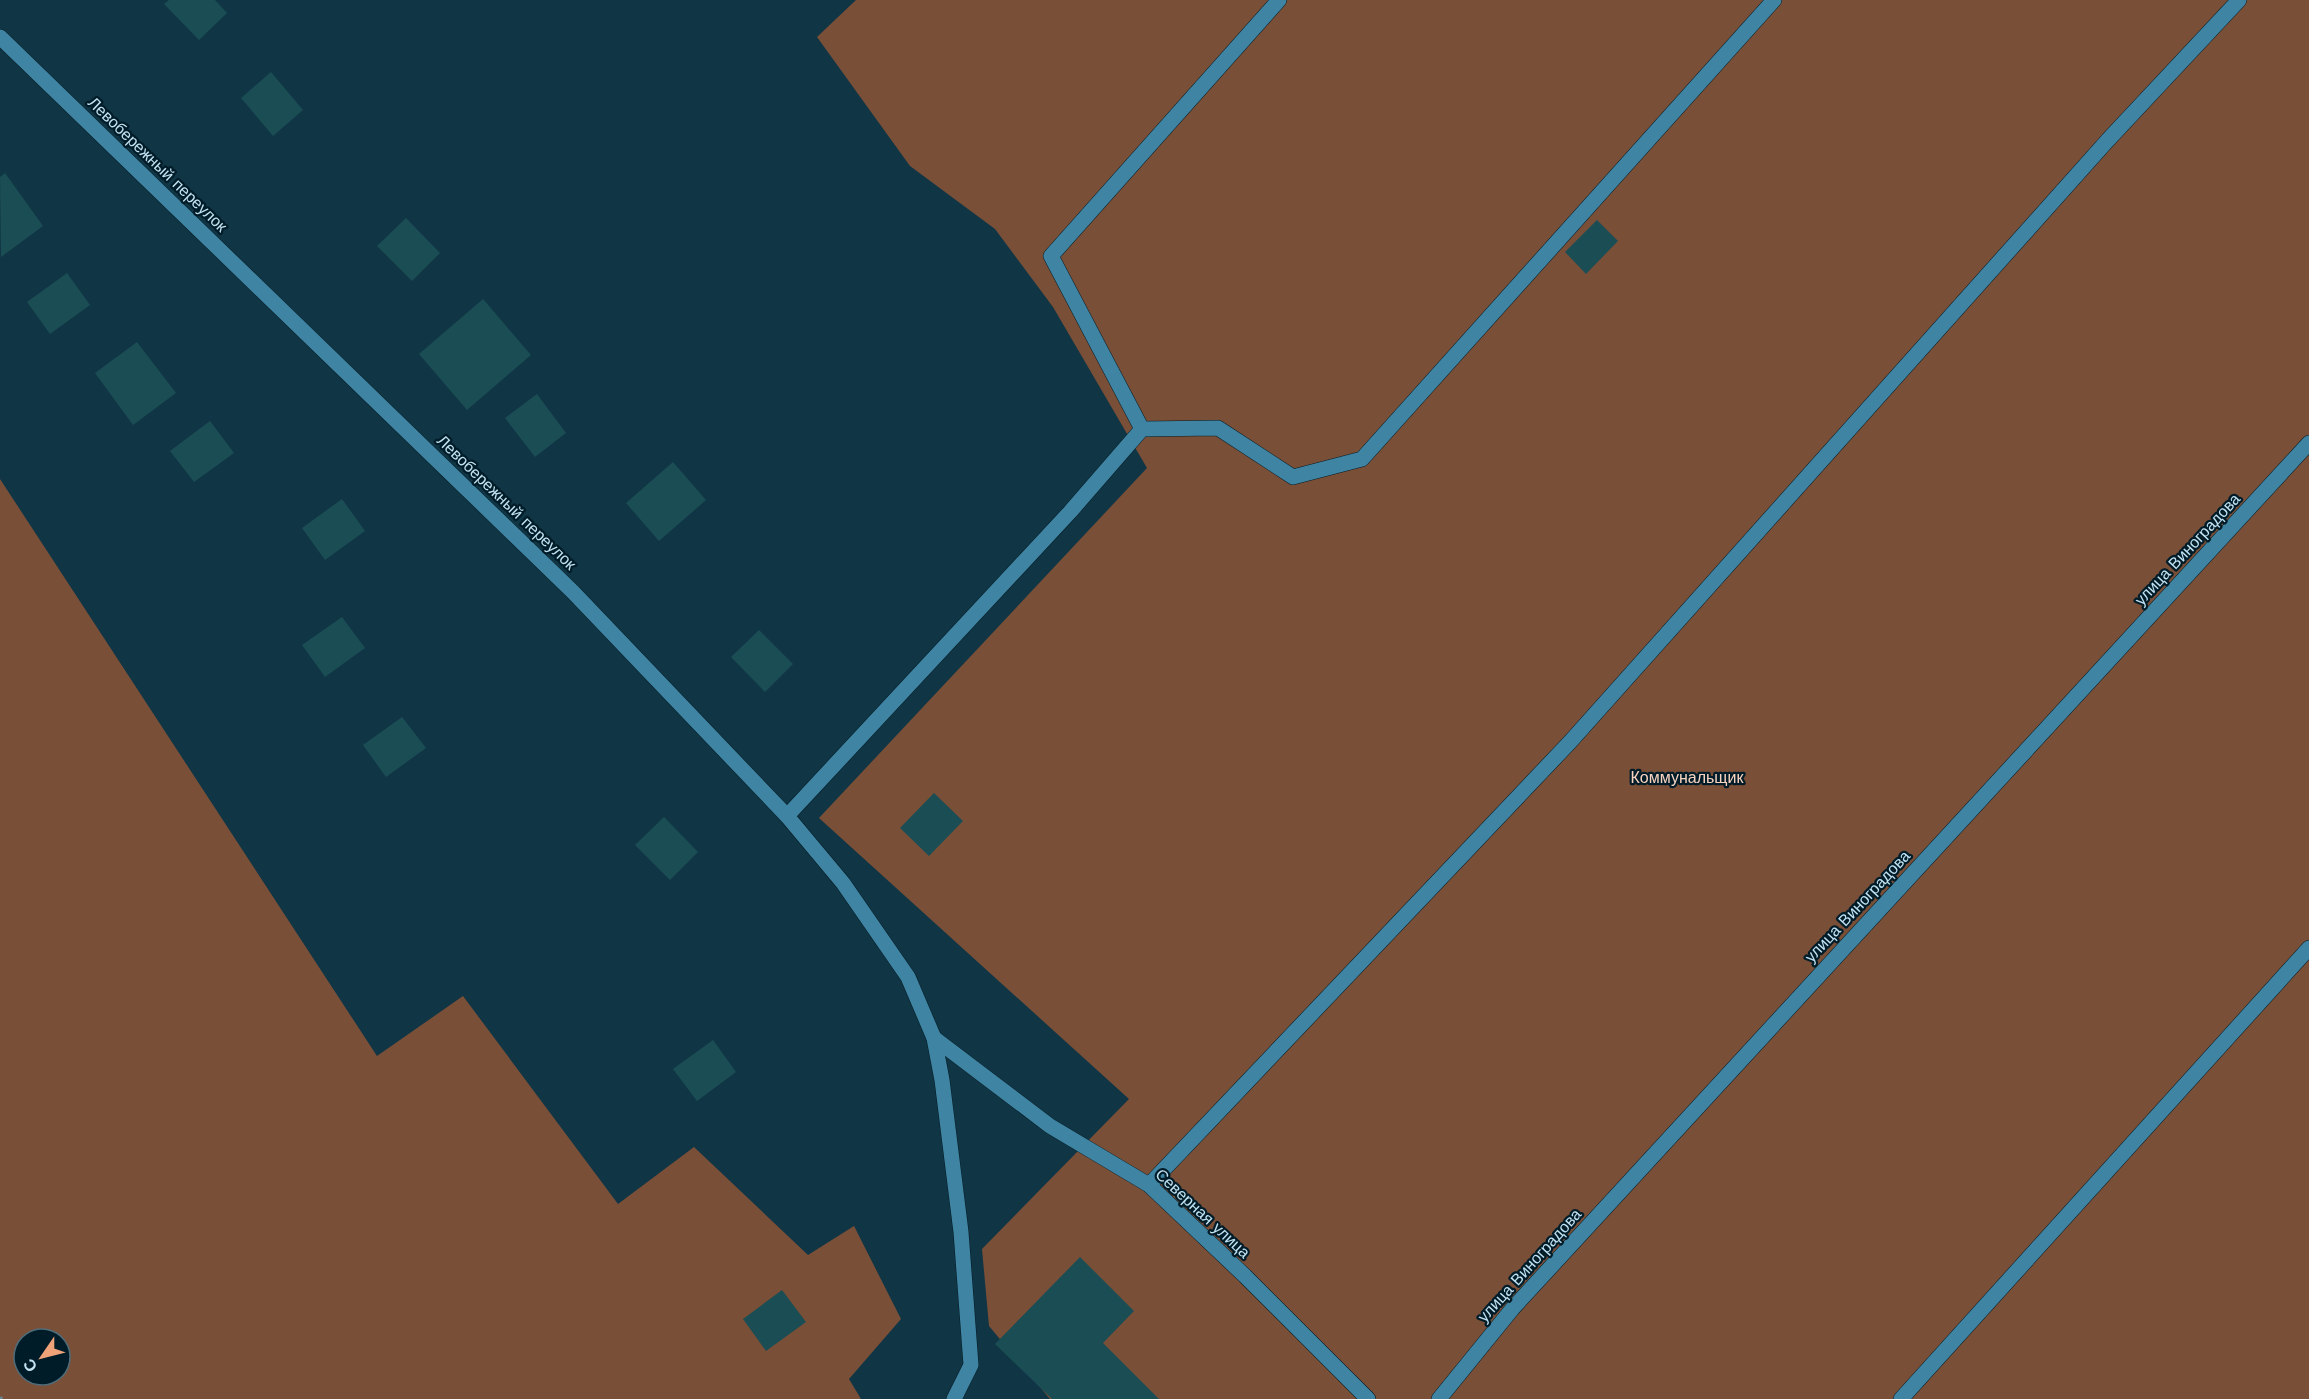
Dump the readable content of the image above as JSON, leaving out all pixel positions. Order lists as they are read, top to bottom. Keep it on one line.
{"streets":{"street":["Левобережный переулок","улица Виноградова","Северная улица"]},"crossings":[["Левобережный переулок","Северная улица"]],"parks":["Коммунальщик"],"north":"bottom left"}
